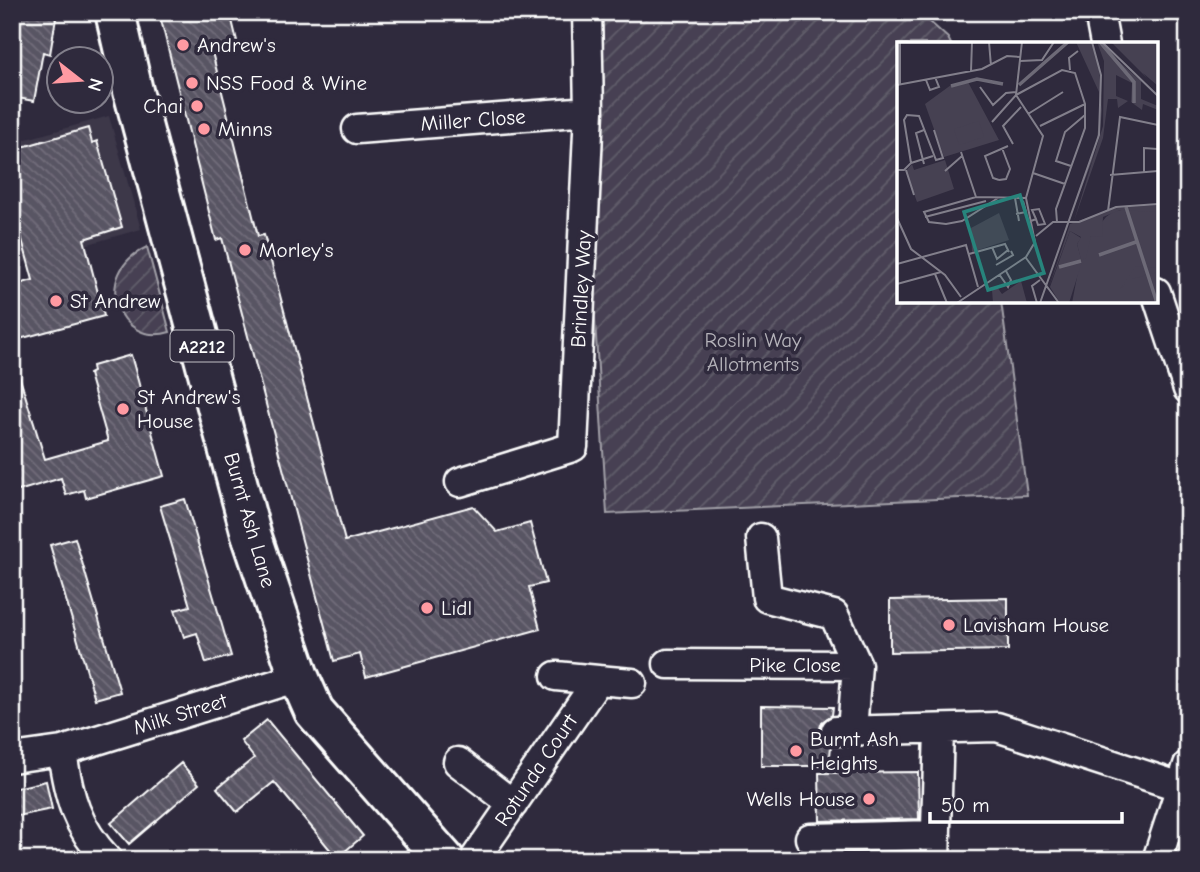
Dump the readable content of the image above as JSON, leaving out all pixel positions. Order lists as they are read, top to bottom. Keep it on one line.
{"streets":{"main road":["A2212","Burnt Ash Lane"],"street":["Miller Close","Brindley Way","Pike Close","Milk Street","Rotunda Court"]},"crossings":[["Miller Close","Brindley Way"],["Burnt Ash Lane","Milk Street"]],"parks":["Roslin Way Allotments"],"places":["Andrew's","NSS Food & Wine","Chai","Minns","Morley's","St Andrew","St Andrew's House","Lidl","Lavisham House","Burnt Ash Heights","Wells House"],"scale_bar":"50 m","north":"right"}
